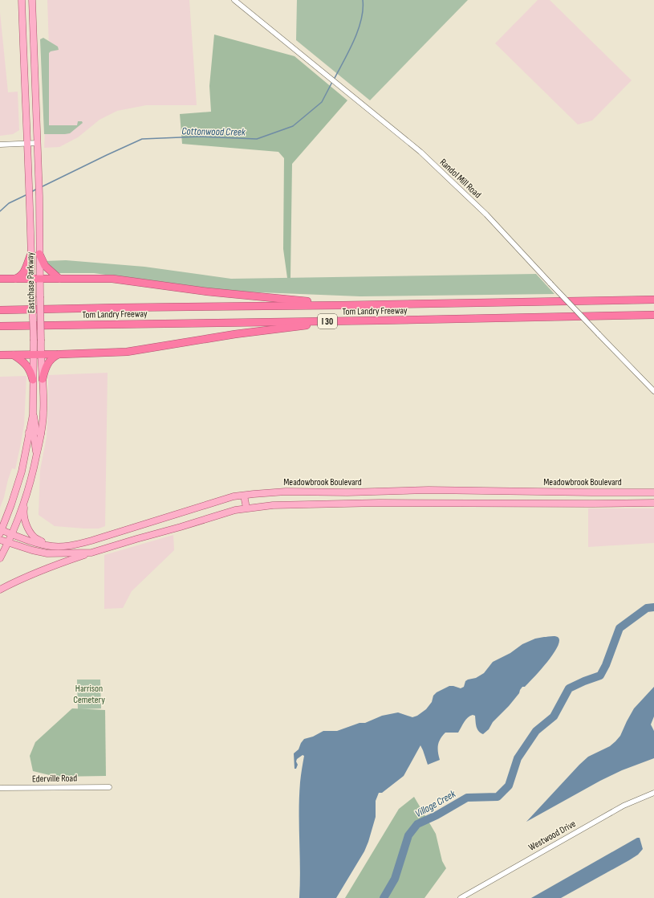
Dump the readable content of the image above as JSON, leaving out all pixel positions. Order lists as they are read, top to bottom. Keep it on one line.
{"streets":{"highway":["Tom Landry Freeway","I 30"],"main road":["Eastchase Parkway","Meadowbrook Boulevard"],"street":["Randol Mill Road","Ederville Road","Westwood Drive"]},"crossings":[["Eastchase Parkway","Meadowbrook Boulevard"]],"water":["Cottonwood Creek","Village Creek"],"parks":["Harrison Cemetery"]}
